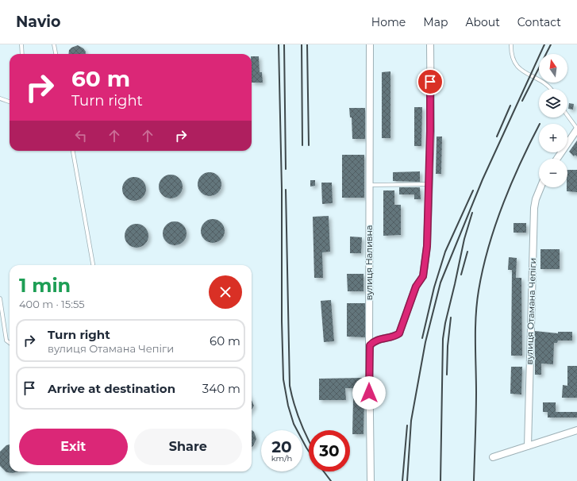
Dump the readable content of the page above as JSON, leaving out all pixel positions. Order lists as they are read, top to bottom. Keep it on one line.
{"streets":{"street":["вулиця Наливна","вулиця Отамана Чепіги"]},"north":"top","page":{"header":"Navio","nav":["Home","Map","About","Contact"],"map_buttons":["+","−"],"turn":["60 m","Turn right"],"heading":["1 min","400 m · 15:55"],"list":[{"name":"Turn right","note":"вулиця Отамана Чепіги","value":"60 m"},{"name":"Arrive at destination","value":"340 m"}],"buttons":["Exit","Share"],"speed":"20 km/h","limit":"30"}}
